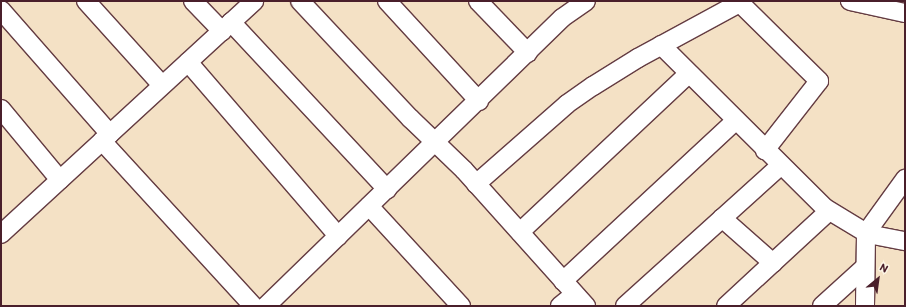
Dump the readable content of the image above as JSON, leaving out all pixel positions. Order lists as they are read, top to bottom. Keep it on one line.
{"north":"top right"}
